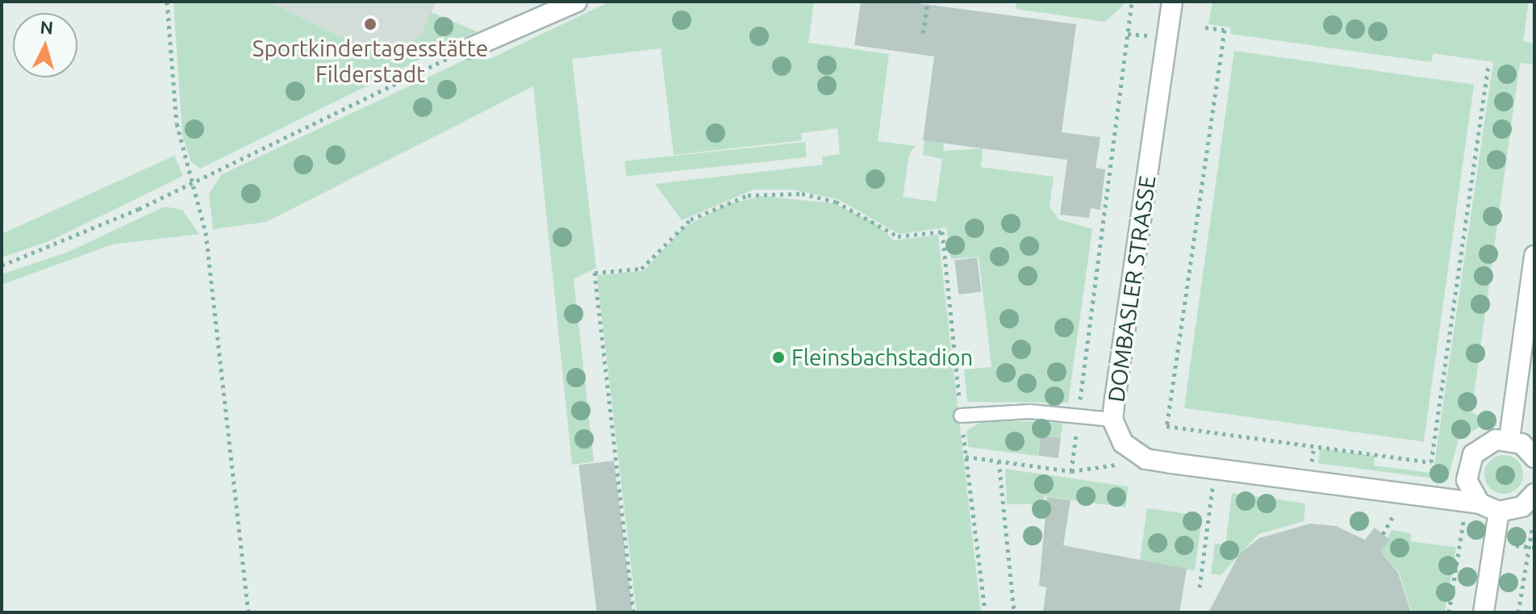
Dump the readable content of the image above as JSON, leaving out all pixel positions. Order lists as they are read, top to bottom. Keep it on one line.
{"streets":{"street":["DOMBASLER STRASSE"]},"places":["Sportkindertagesstätte Filderstadt","Fleinsbachstadion"],"north":"top"}
